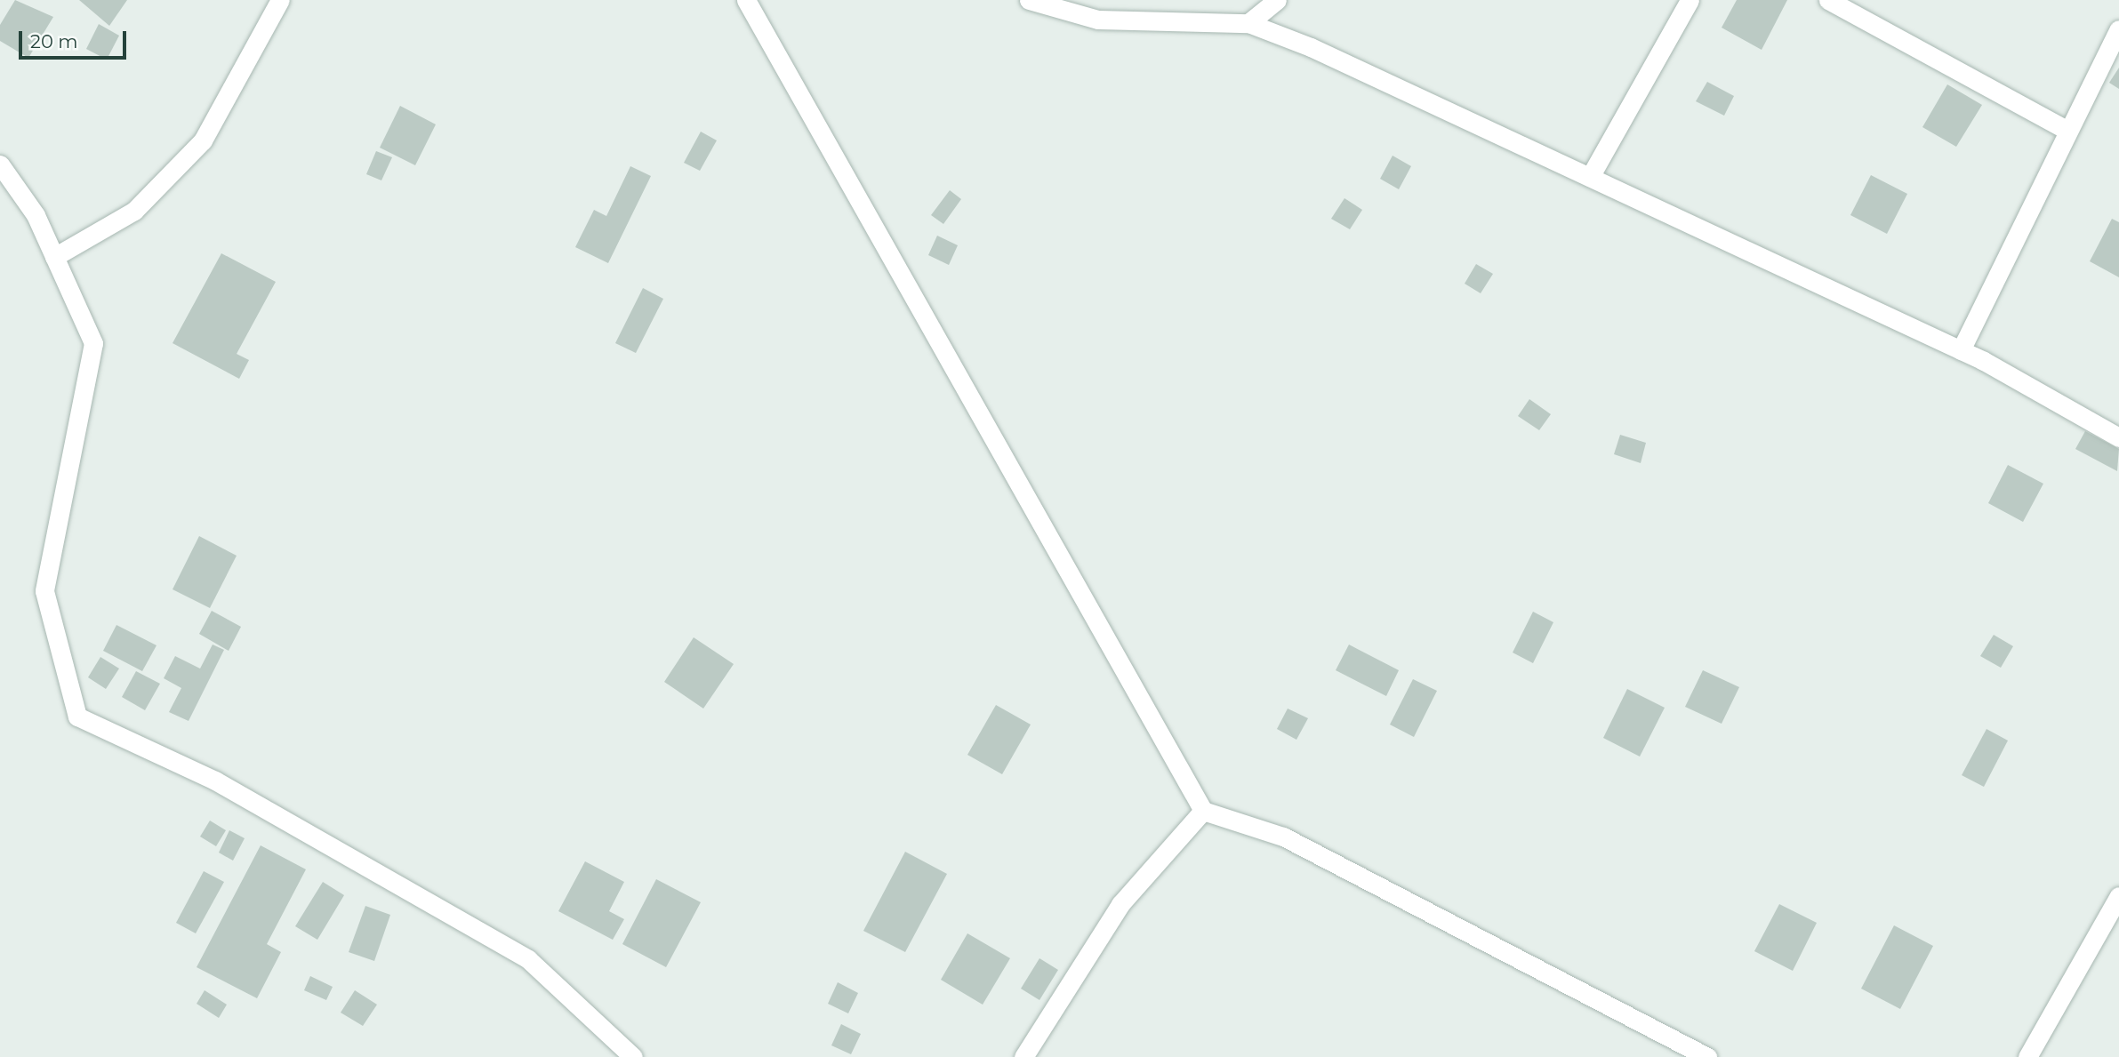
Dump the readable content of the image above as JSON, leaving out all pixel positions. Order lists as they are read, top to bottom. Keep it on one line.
{"scale_bar":"20 m"}
